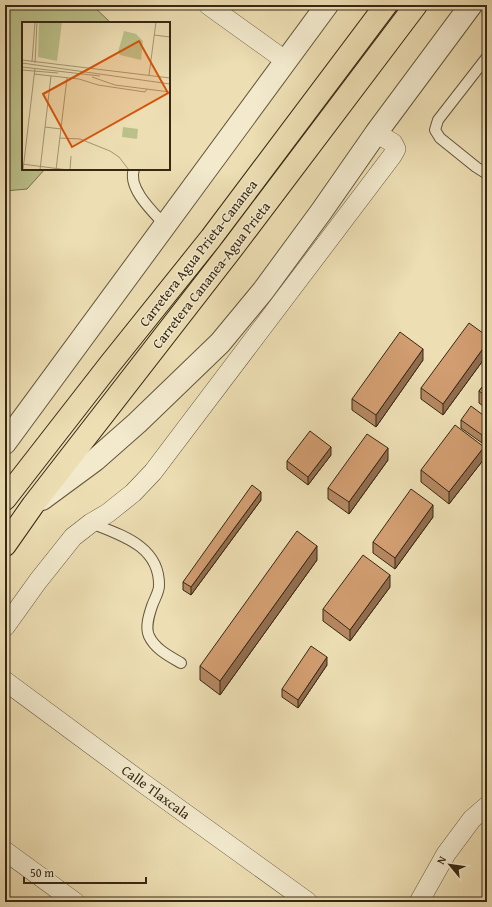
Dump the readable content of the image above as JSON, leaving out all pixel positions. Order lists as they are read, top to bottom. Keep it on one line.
{"streets":{"main road":["Carretera Agua Prieta-Cananea","Carretera Cananea-Agua Prieta"],"street":["Calle Tlaxcala"]},"scale_bar":"50 m","north":"top left"}
